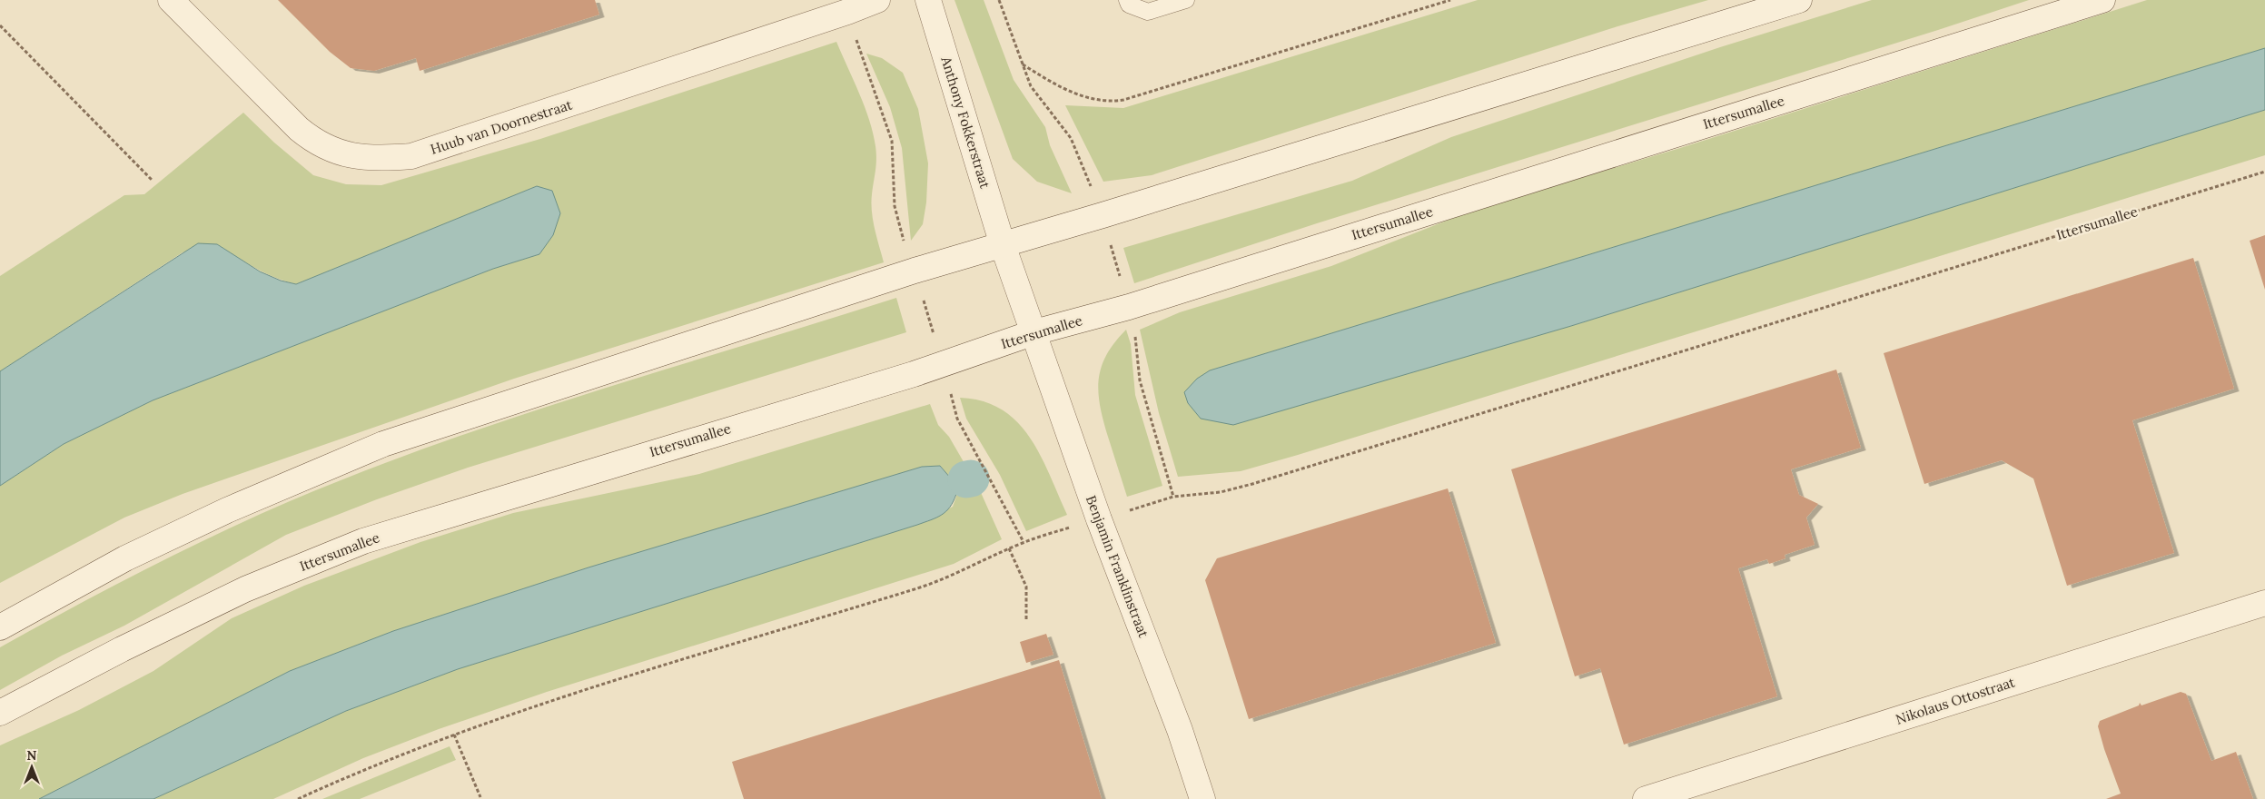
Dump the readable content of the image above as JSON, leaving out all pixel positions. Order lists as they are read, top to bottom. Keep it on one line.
{"streets":{"main road":["Ittersumallee","Anthony Fokkerstraat","Huub van Doornestraat","Benjamin Franklinstraat","Nikolaus Ottostraat"]},"crossings":[["Ittersumallee","Anthony Fokkerstraat"],["Ittersumallee","Benjamin Franklinstraat"],["Anthony Fokkerstraat","Benjamin Franklinstraat"]],"north":"top"}
